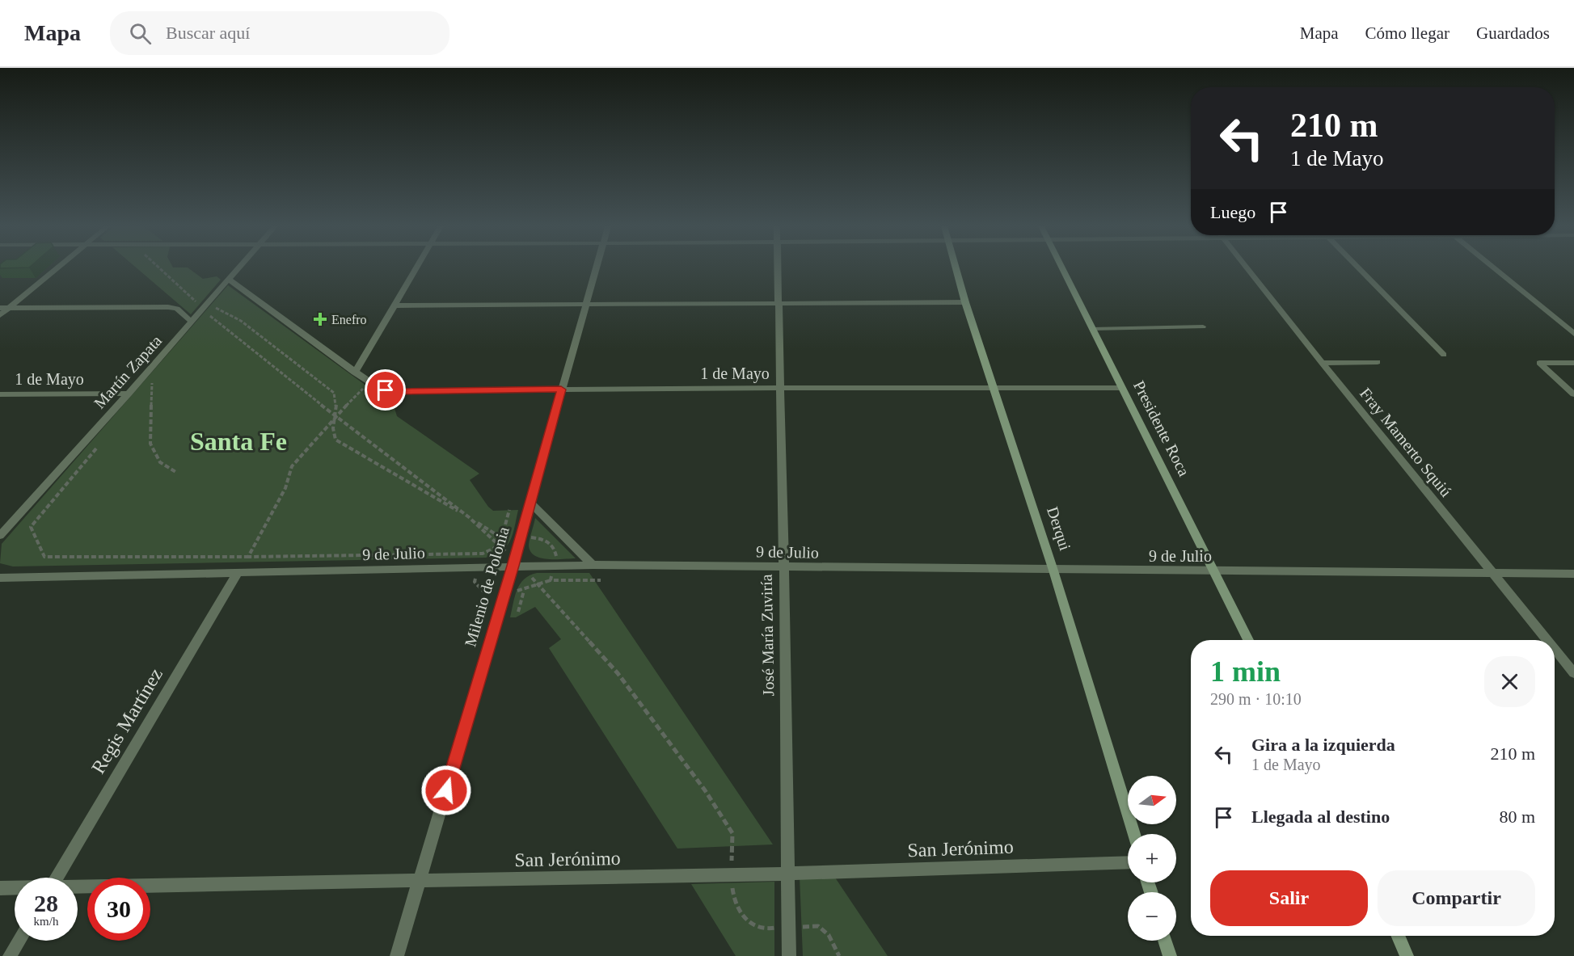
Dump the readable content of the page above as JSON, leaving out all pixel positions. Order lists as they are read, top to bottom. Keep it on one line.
{"streets":{"street":["Martín Zapata","1 de Mayo","Presidente Roca","Fray Mamerto Squiú","Derqui","9 de Julio","Milenio de Polonia","José María Zuviría","Regis Martínez","San Jerónimo"]},"crossings":[["Martín Zapata","1 de Mayo"],["1 de Mayo","Presidente Roca"],["1 de Mayo","Derqui"],["1 de Mayo","Milenio de Polonia"],["1 de Mayo","José María Zuviría"],["Presidente Roca","9 de Julio"],["Fray Mamerto Squiú","9 de Julio"],["Derqui","9 de Julio"],["9 de Julio","Milenio de Polonia"],["9 de Julio","José María Zuviría"],["9 de Julio","Regis Martínez"],["Milenio de Polonia","San Jerónimo"],["José María Zuviría","San Jerónimo"]],"districts":["Santa Fe"],"places":{"health":["Enefro"]},"north":"right","page":{"header":"Mapa","search":"Buscar aquí","nav":["Mapa","Cómo llegar","Guardados"],"turn":["210 m","1 de Mayo"],"then":"Luego","heading":["1 min","290 m · 10:10"],"list":[{"name":"Gira a la izquierda","note":"1 de Mayo","value":"210 m"},{"name":"Llegada al destino","value":"80 m"}],"map_buttons":["+","−"],"buttons":["Salir","Compartir"],"speed":"28 km/h","limit":"30"}}
